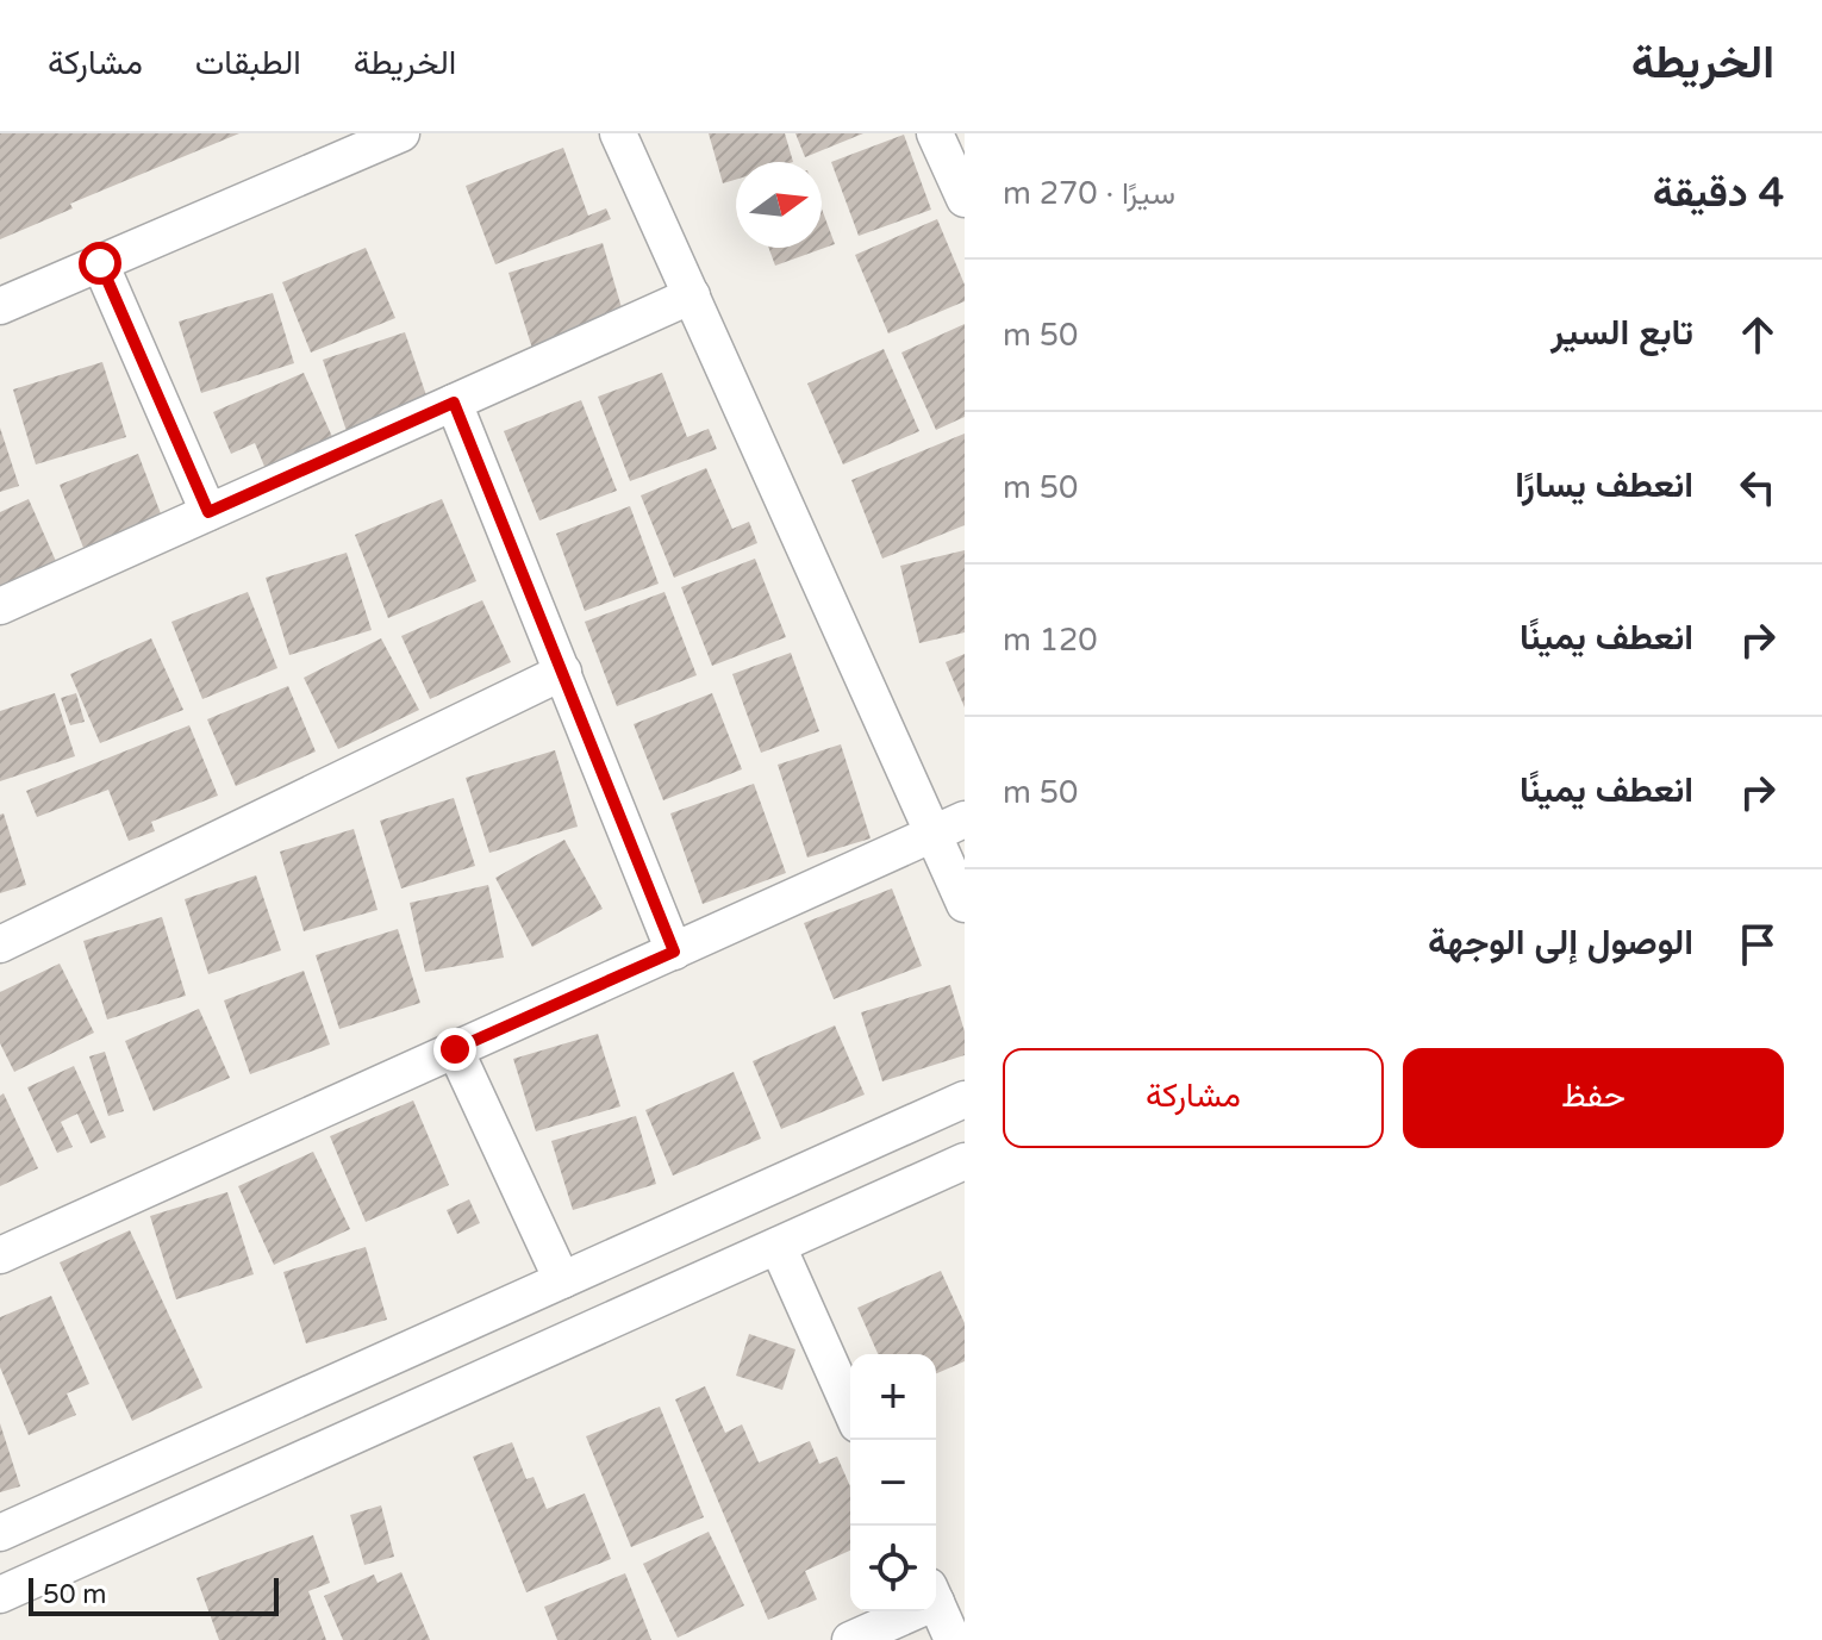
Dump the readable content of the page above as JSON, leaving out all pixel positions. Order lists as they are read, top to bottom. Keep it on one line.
{"scale_bar":"50 m","north":"right","page":{"header":"الخريطة","nav":["الخريطة","الطبقات","مشاركة"],"heading":["4 دقيقة","سيرًا · 270 m"],"list":[["تابع السير","50 m"],["انعطف يسارًا","50 m"],["انعطف يمينًا","120 m"],["انعطف يمينًا","50 m"],"الوصول إلى الوجهة"],"buttons":["حفظ","مشاركة"],"map_buttons":["+","−"],"scale":"50 m"}}
